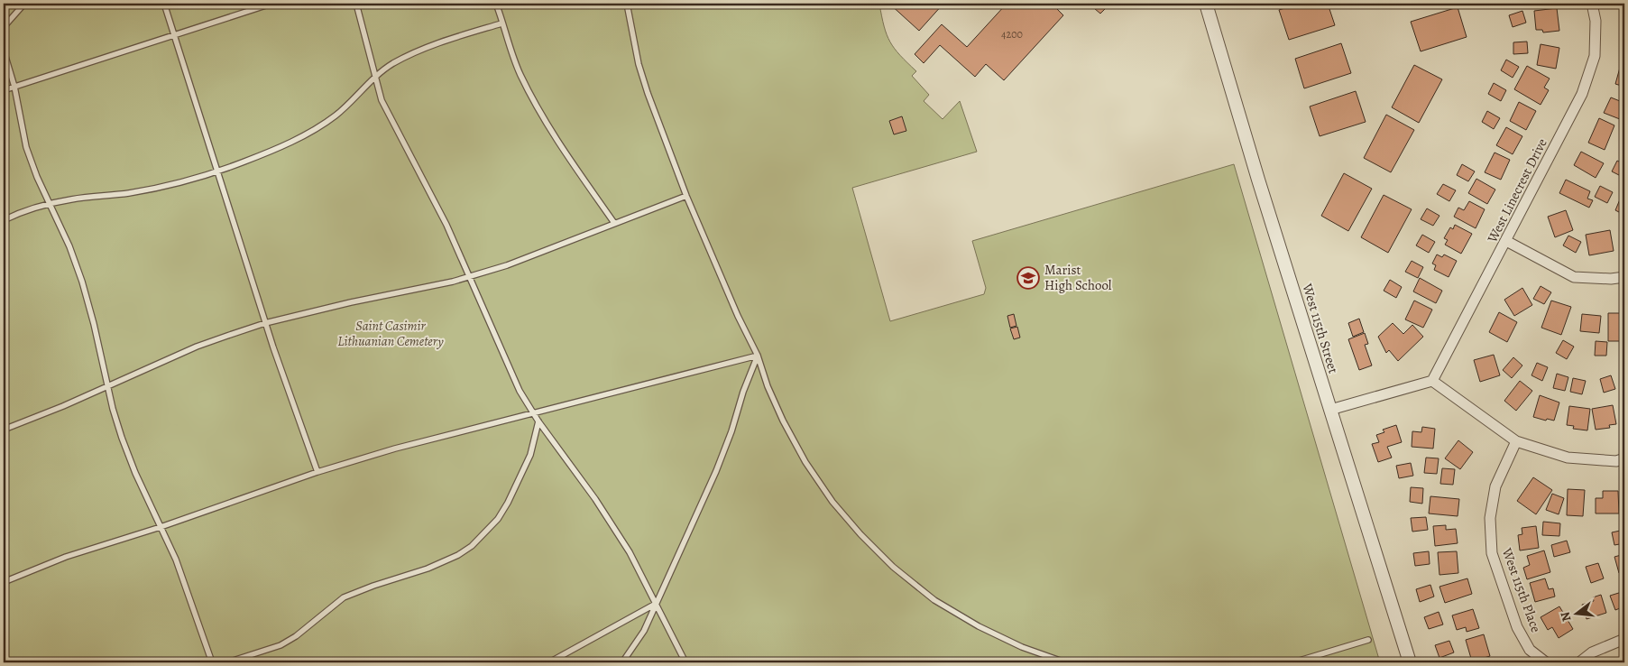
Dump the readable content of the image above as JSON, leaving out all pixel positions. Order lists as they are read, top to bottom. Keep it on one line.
{"streets":{"street":["West Linecrest Drive","West 115th Street","West 115th Place"]},"parks":["Saint Casimir Lithuanian Cemetery"],"places":{"school or university":["Marist High School"]},"house_numbers":["4200"],"north":"left"}
